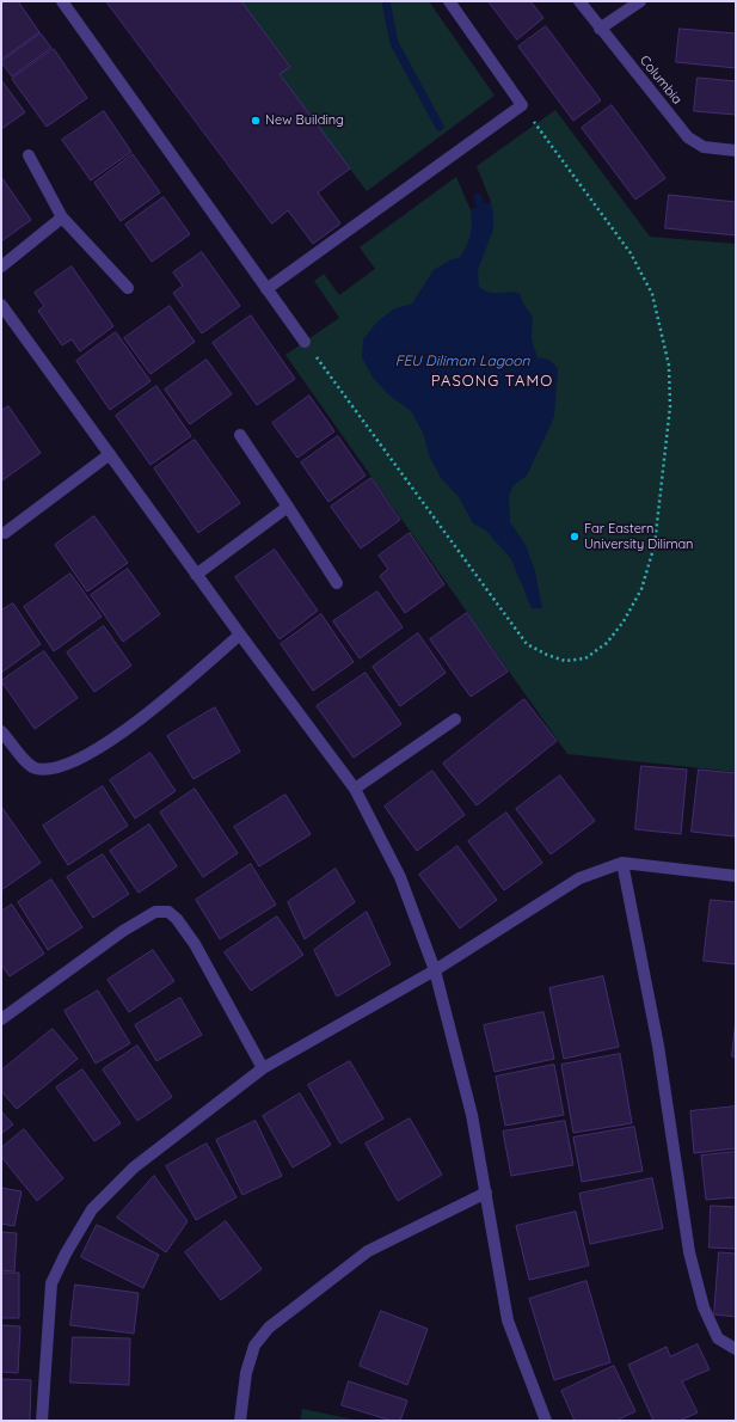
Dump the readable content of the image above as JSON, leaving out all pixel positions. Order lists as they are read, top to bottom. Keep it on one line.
{"streets":{"street":["Columbia"]},"districts":["PASONG TAMO"],"water":["FEU Diliman Lagoon"],"places":["New Building","Far Eastern University Diliman"]}
